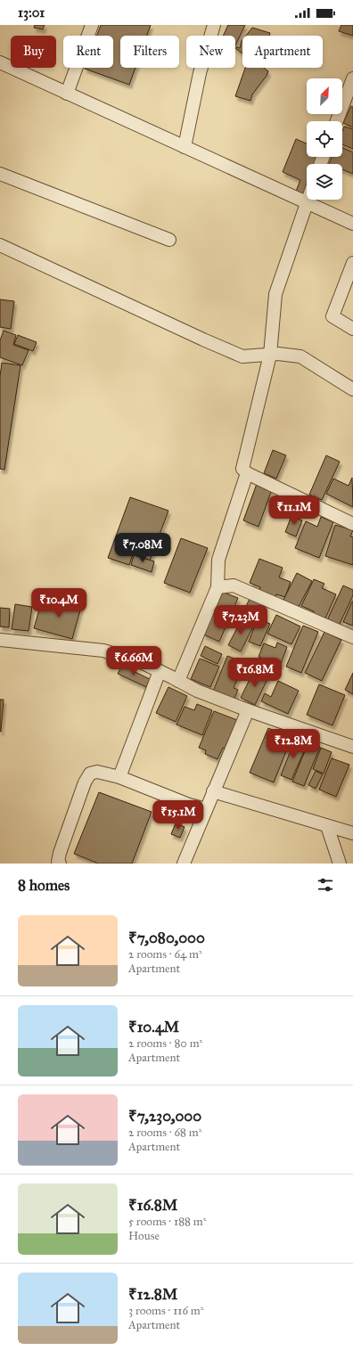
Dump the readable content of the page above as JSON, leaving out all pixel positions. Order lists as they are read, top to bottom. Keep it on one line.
{"north":"top right","page":{"status":"13:01","chip":["Buy","Rent","Filters","New","Apartment"],"price":["₹11.1M","₹7.08M","₹10.4M","₹7.23M","₹6.66M","₹16.8M","₹12.8M","₹15.1M"],"heading":"8 homes","list":[{"name":"₹7,080,000","note":"2 rooms · 64 m² · Apartment"},{"name":"₹10.4M","note":"2 rooms · 80 m² · Apartment"},{"name":"₹7,230,000","note":"2 rooms · 68 m² · Apartment"},{"name":"₹16.8M","note":"5 rooms · 188 m² · House"},{"name":"₹12.8M","note":"3 rooms · 116 m² · Apartment"}]}}
